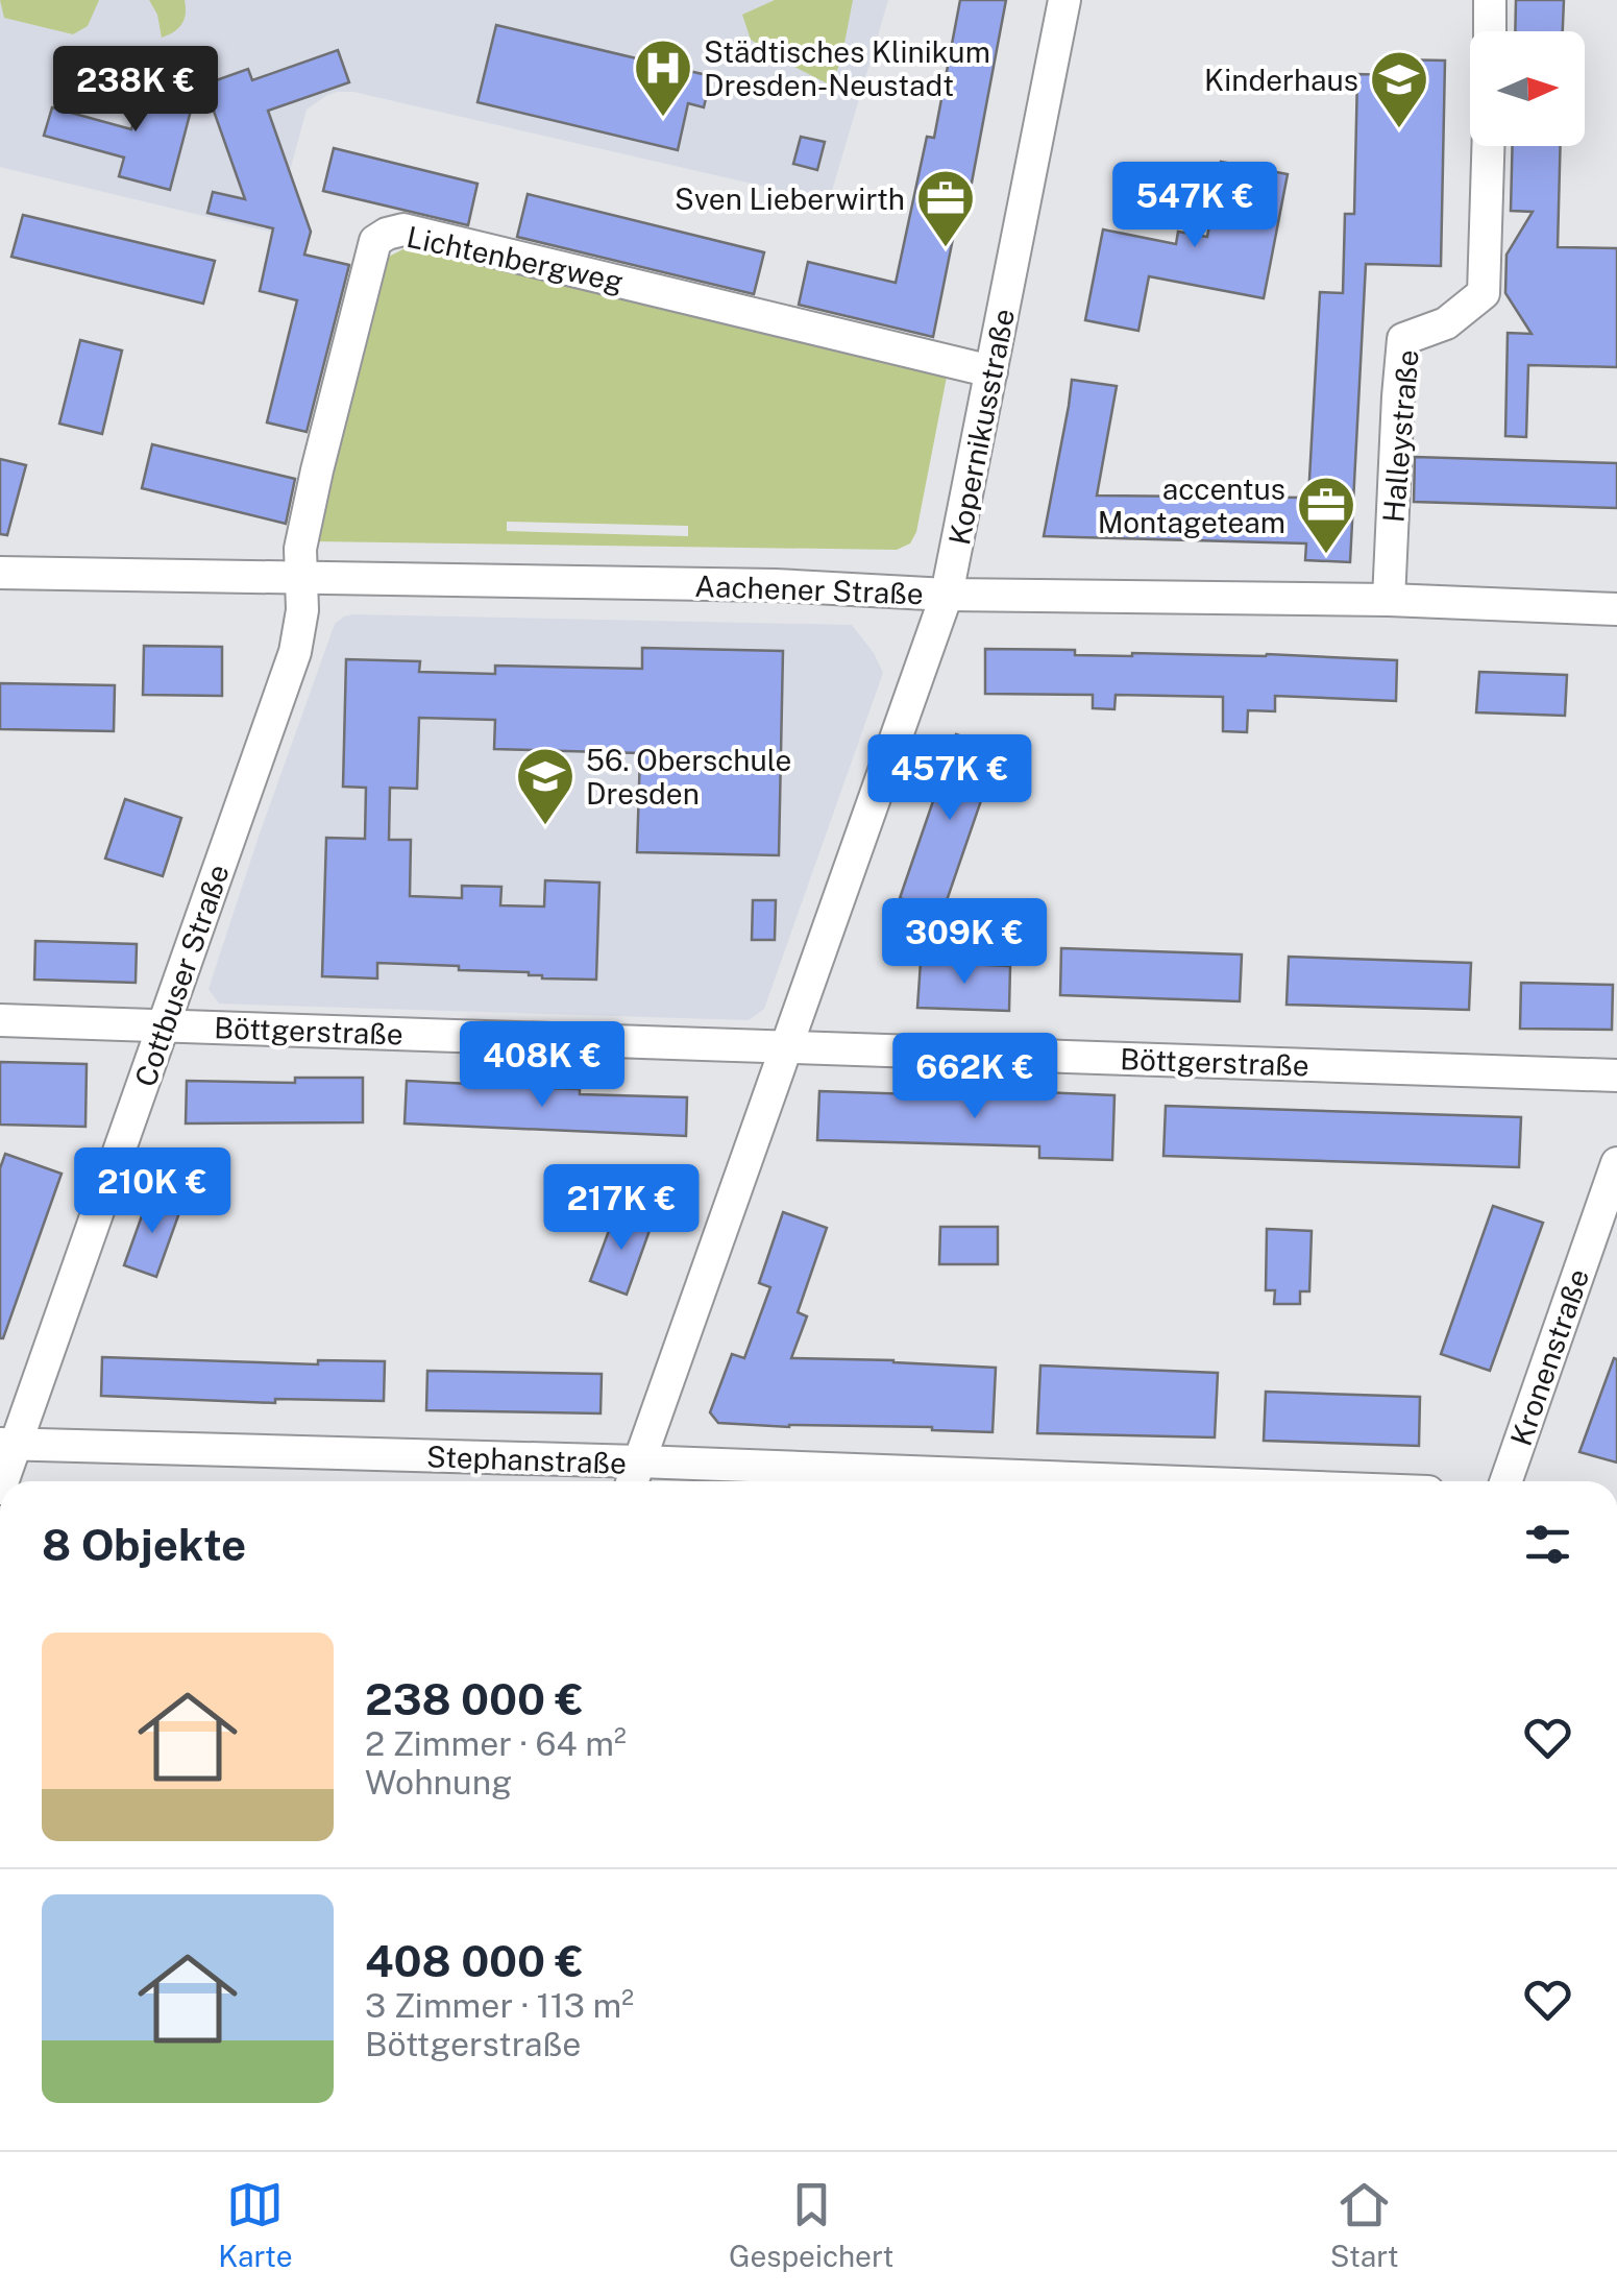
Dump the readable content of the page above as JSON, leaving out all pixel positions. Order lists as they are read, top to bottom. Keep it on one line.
{"streets":{"street":["Lichtenbergweg","Kopernikusstraße","Halleystraße","Aachener Straße","Cottbuser Straße","Böttgerstraße","Kronenstraße","Stephanstraße"]},"crossings":[["Lichtenbergweg","Kopernikusstraße"],["Lichtenbergweg","Aachener Straße"],["Lichtenbergweg","Cottbuser Straße"],["Kopernikusstraße","Aachener Straße"],["Kopernikusstraße","Böttgerstraße"],["Kopernikusstraße","Stephanstraße"],["Halleystraße","Aachener Straße"],["Aachener Straße","Cottbuser Straße"],["Cottbuser Straße","Böttgerstraße"],["Cottbuser Straße","Stephanstraße"]],"places":{"hospital":["Städtisches Klinikum Dresden-Neustadt"],"school or university":["Kinderhaus","56. Oberschule Dresden"],"office":["Sven Lieberwirth","accentus Montageteam"]},"north":"right","page":{"price":["238K €","547K €","457K €","309K €","408K €","662K €","210K €","217K €"],"heading":"8 Objekte","list":[{"name":"238 000 €","note":"2 Zimmer · 64 m² · Wohnung"},{"name":"408 000 €","note":"3 Zimmer · 113 m² · Böttgerstraße"}],"tabs":["Karte","Gespeichert","Start"]}}
